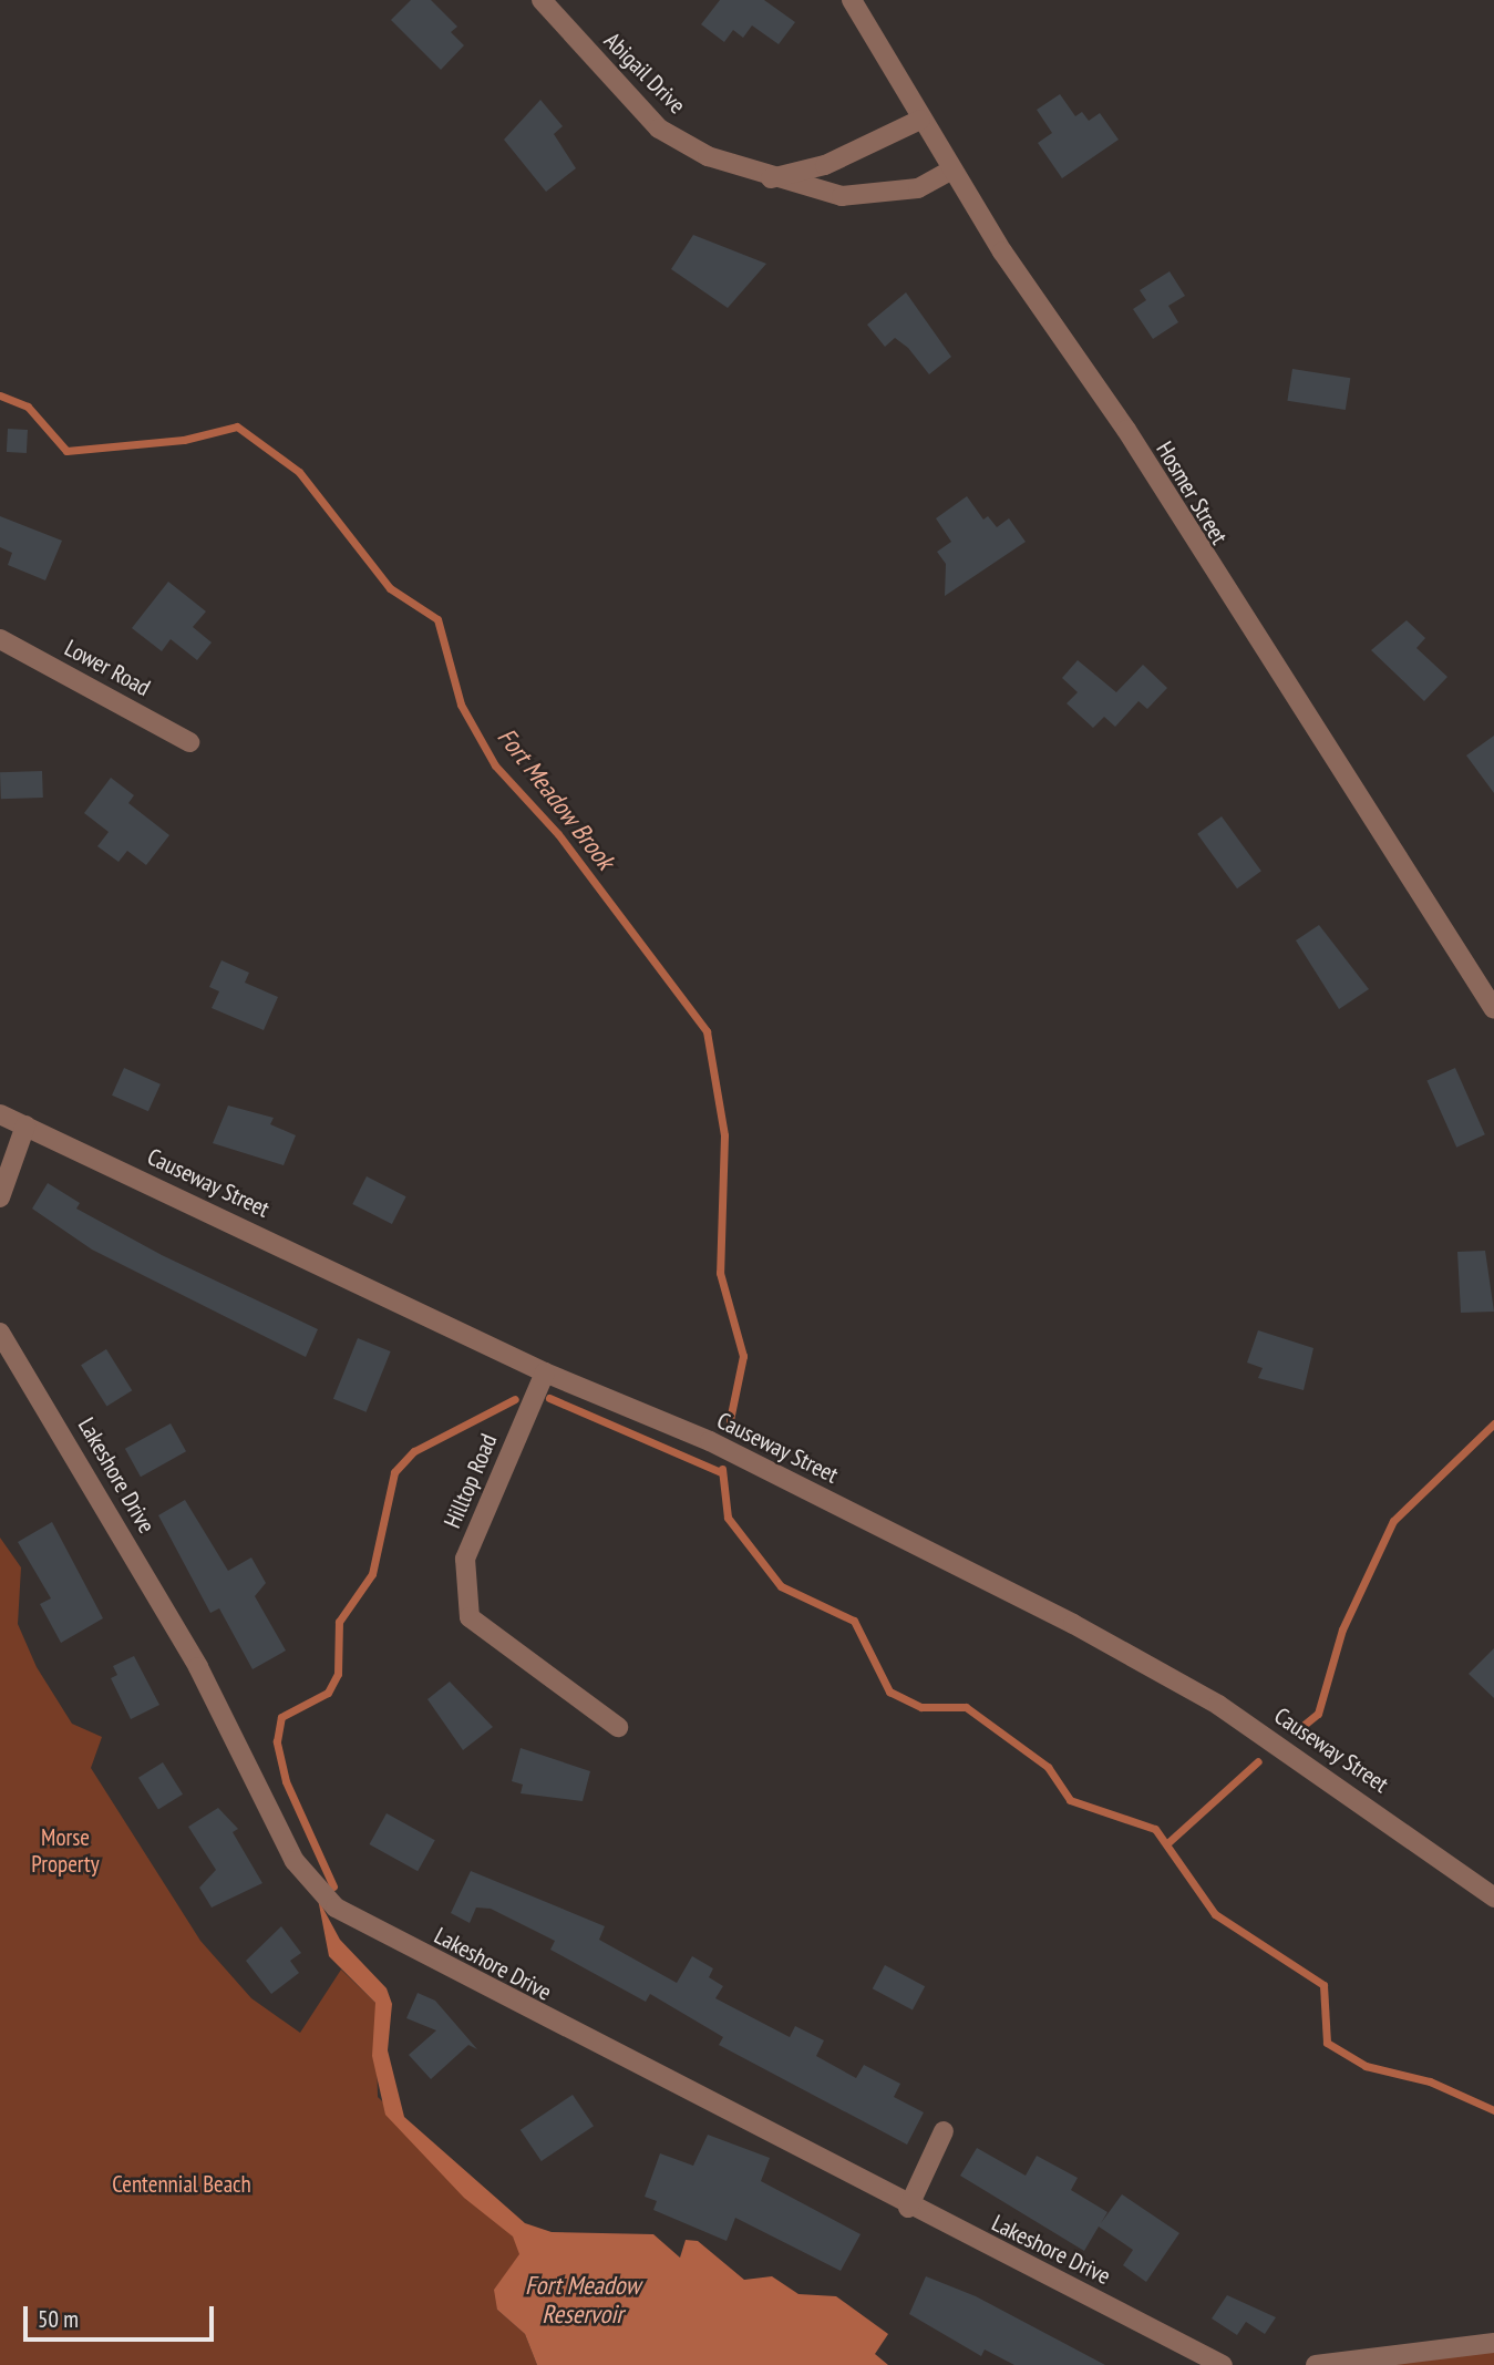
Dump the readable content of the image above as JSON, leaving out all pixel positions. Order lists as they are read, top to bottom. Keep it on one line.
{"streets":{"street":["Abigail Drive","Hosmer Street","Lower Road","Causeway Street","Lakeshore Drive","Hilltop Road"]},"crossings":[["Abigail Drive","Hosmer Street"],["Causeway Street","Hilltop Road"]],"water":["Fort Meadow Brook","Fort Meadow Reservoir"],"parks":["Morse Property","Centennial Beach"],"scale_bar":"50 m"}
